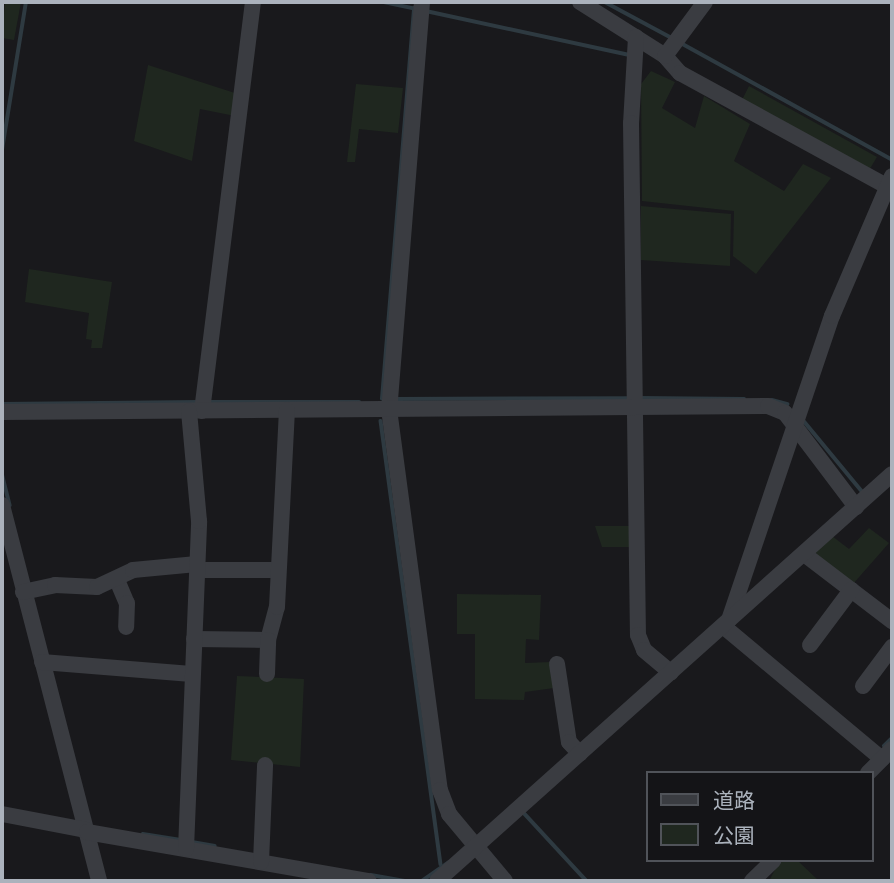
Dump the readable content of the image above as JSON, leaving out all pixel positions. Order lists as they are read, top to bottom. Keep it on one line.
{"legend":["道路","公園"]}
